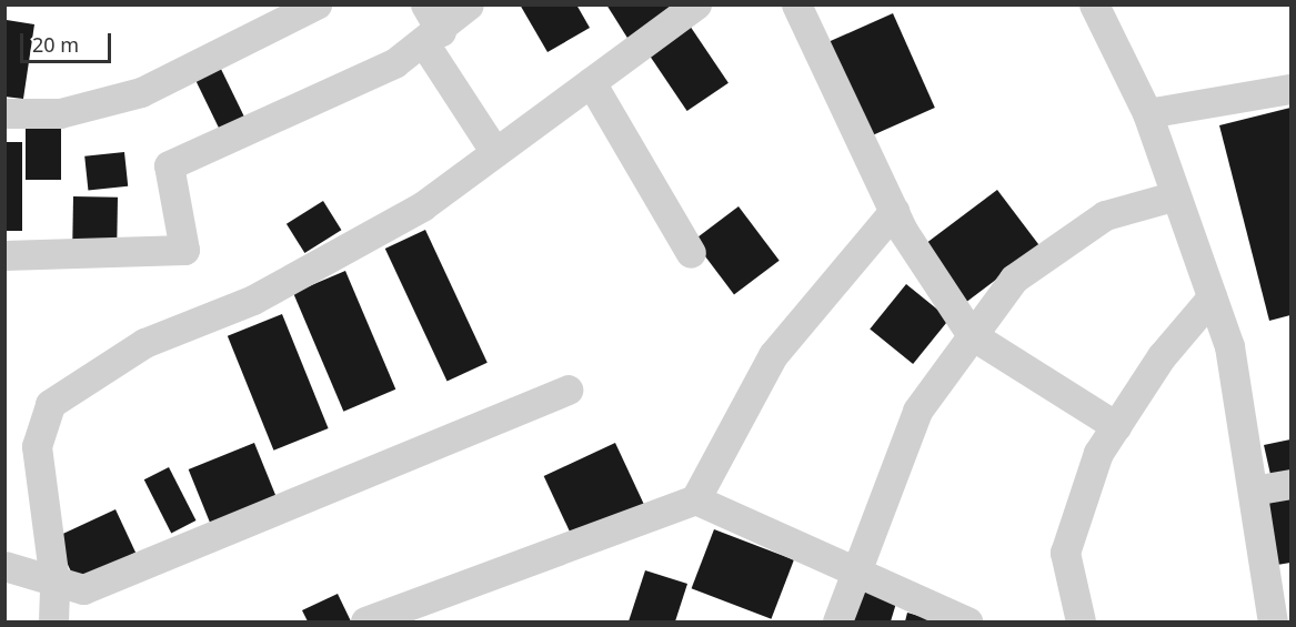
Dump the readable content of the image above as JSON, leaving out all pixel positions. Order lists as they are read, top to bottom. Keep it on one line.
{"scale_bar":"20 m"}
